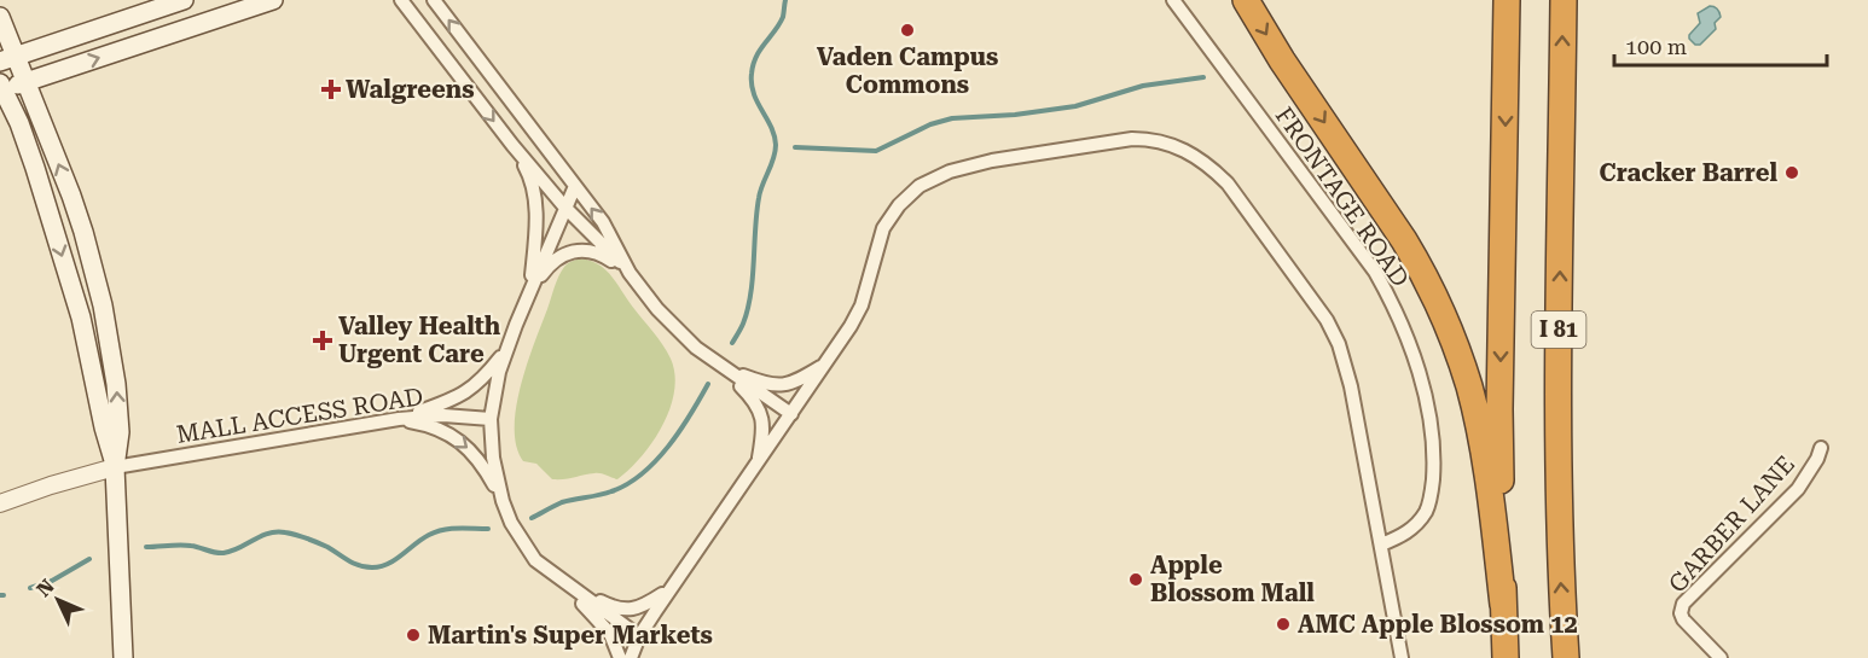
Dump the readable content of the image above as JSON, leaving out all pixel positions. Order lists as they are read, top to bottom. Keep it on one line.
{"streets":{"highway":["I 81"],"street":["FRONTAGE ROAD","MALL ACCESS ROAD","GARBER LANE"]},"places":{"other":["Vaden Campus Commons","Cracker Barrel","Apple Blossom Mall","AMC Apple Blossom 12","Martin's Super Markets"],"health":["Walgreens","Valley Health Urgent Care"]},"scale_bar":"100 m","north":"top left"}
